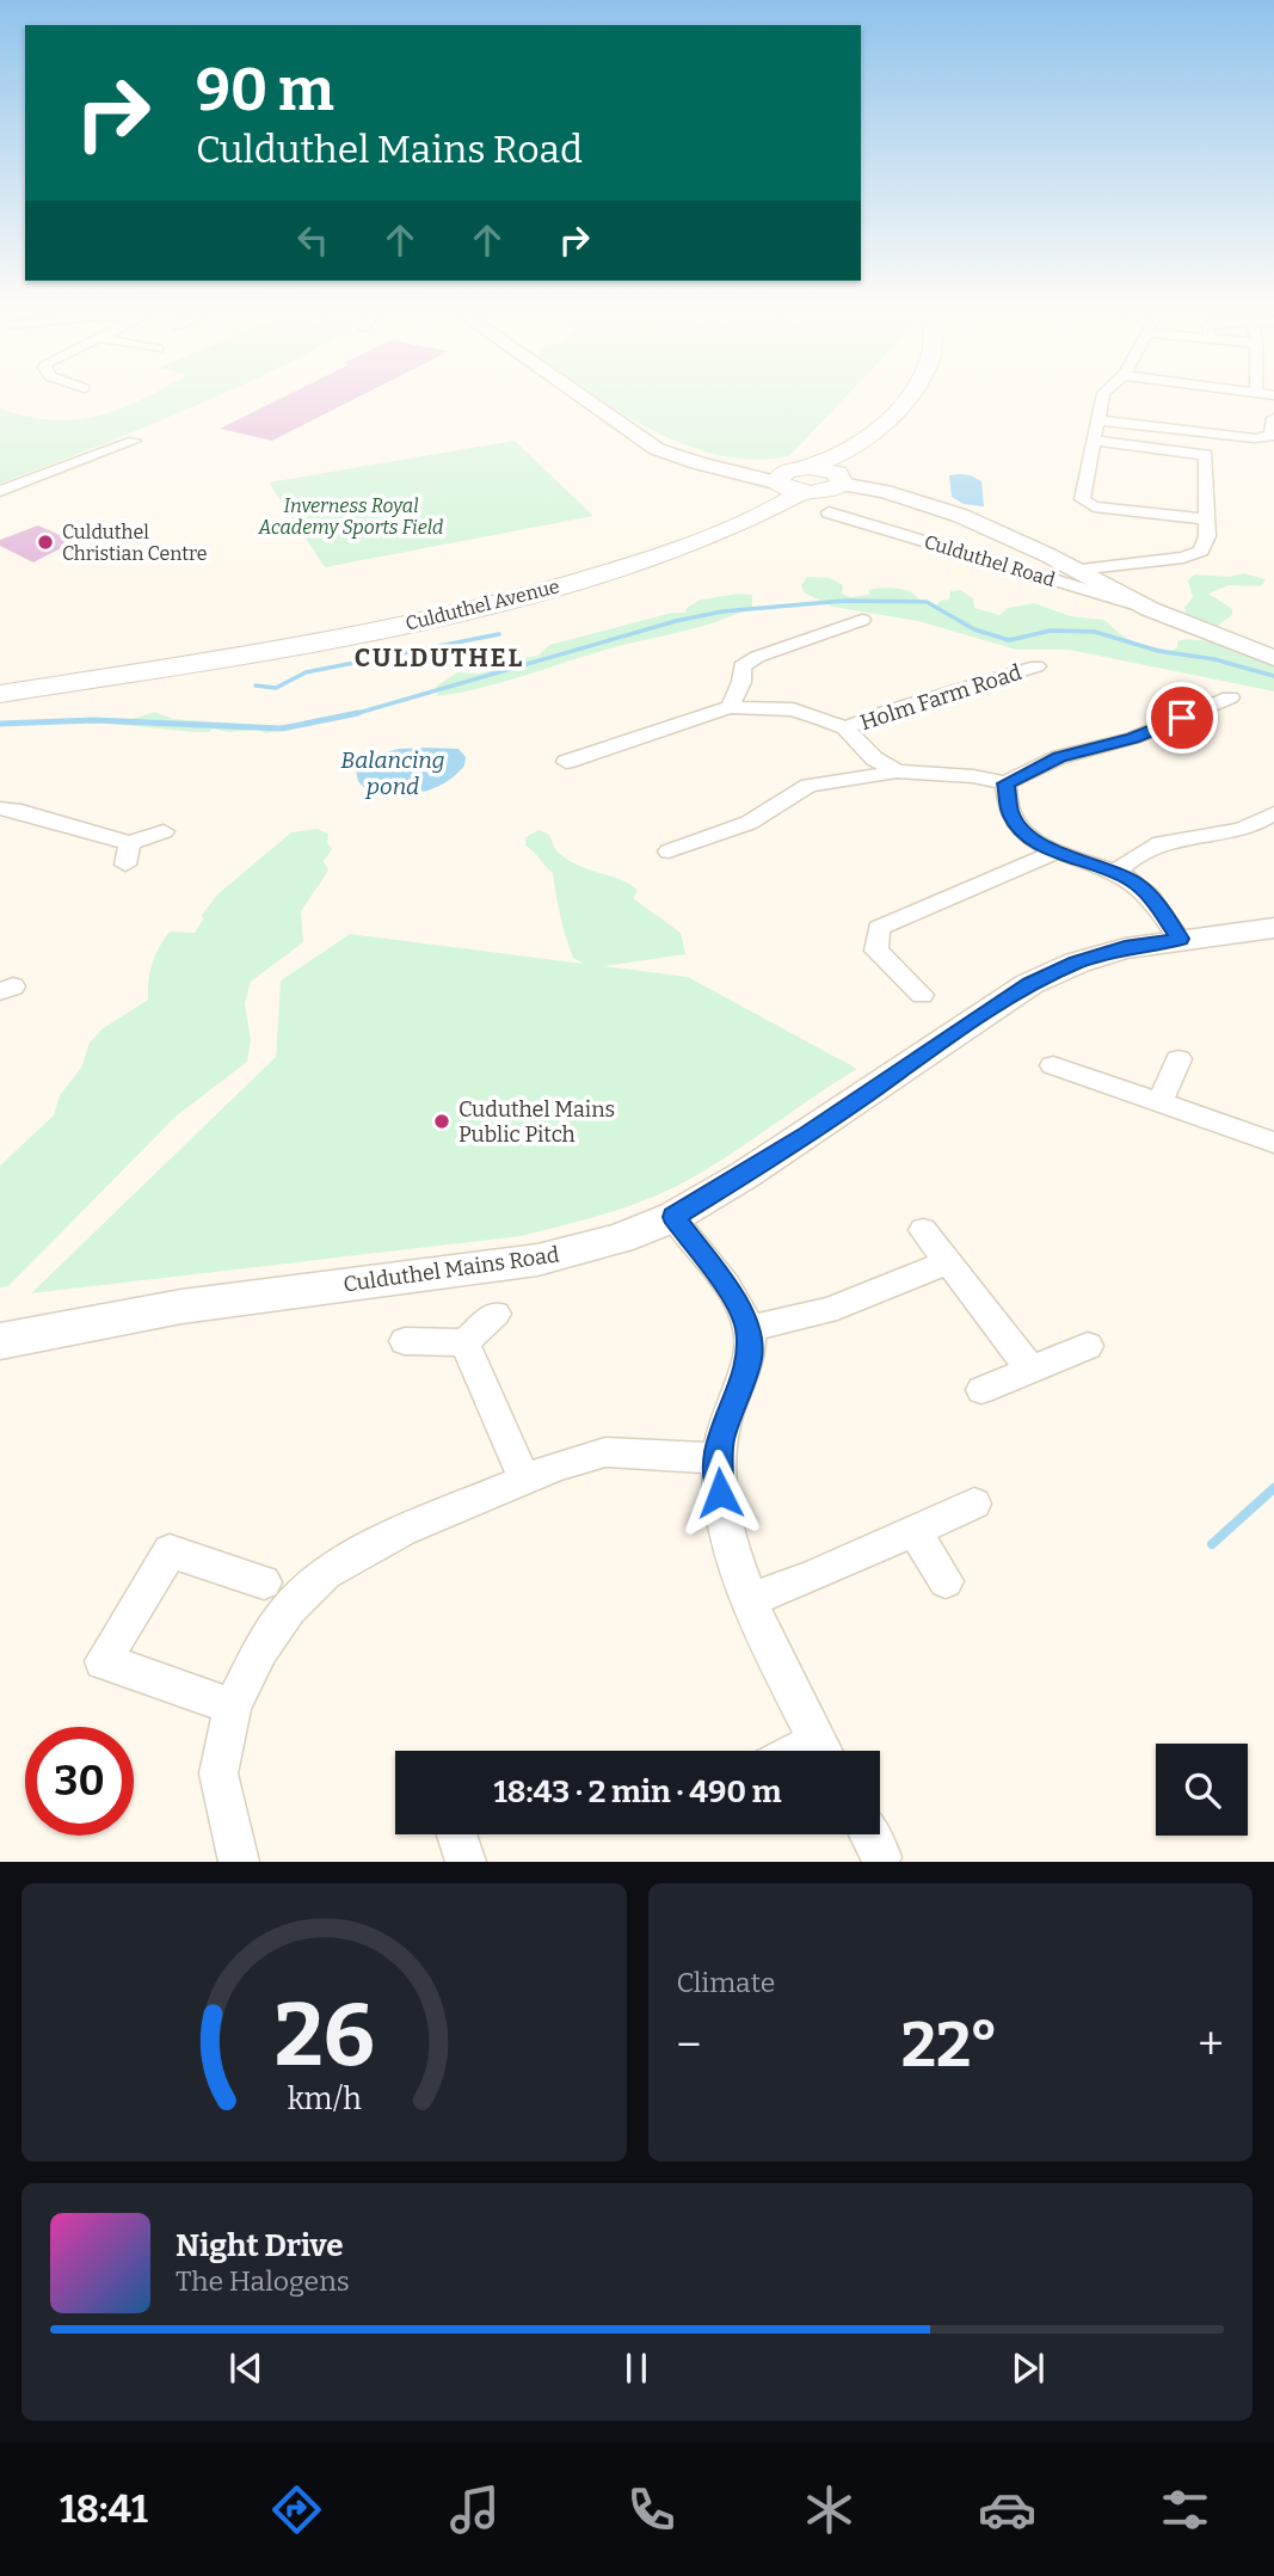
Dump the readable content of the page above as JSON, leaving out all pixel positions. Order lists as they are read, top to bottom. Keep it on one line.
{"streets":{"main road":["Culduthel Road","Culduthel Avenue","Culduthel Mains Road"],"street":["Holm Farm Road"]},"districts":["CULDUTHEL"],"water":["Balancing pond"],"parks":["Inverness Royal Academy Sports Field"],"places":["Culduthel Christian Centre","Cuduthel Mains Public Pitch"],"page":{"turn":["90 m","Culduthel Mains Road"],"limit":"30","trip":"18:43 · 2 min · 490 m","tile":"Climate","heat":["−","22°","+"],"song":["Night Drive","The Halogens"],"tabs":"18:41","gauge":["26","km/h"]}}
